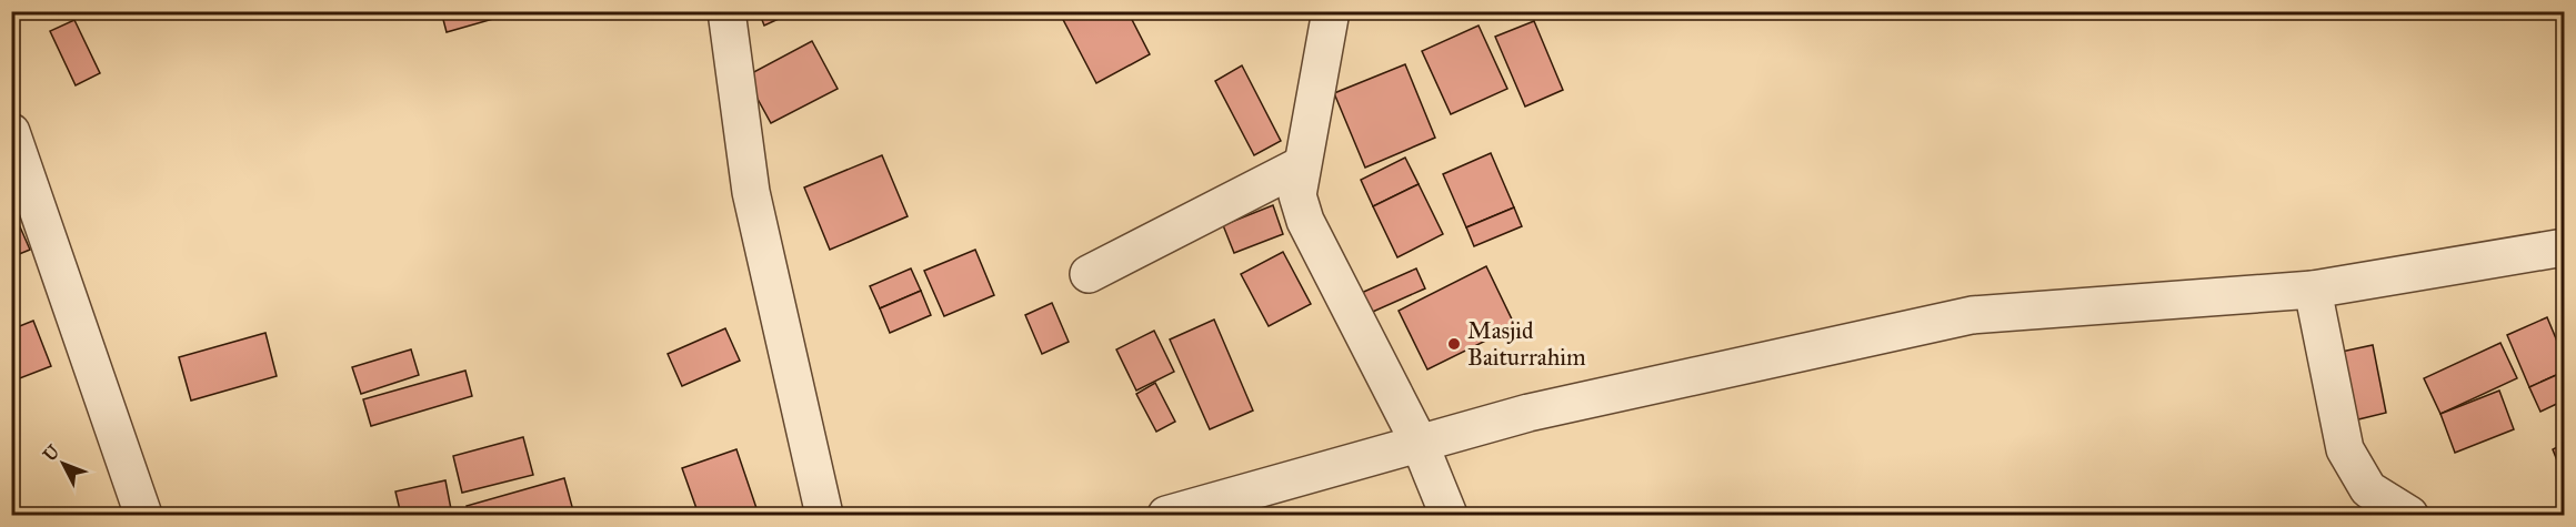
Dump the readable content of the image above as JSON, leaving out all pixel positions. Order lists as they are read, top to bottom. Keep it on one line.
{"places":["Masjid Baiturrahim"],"north":"top left"}
